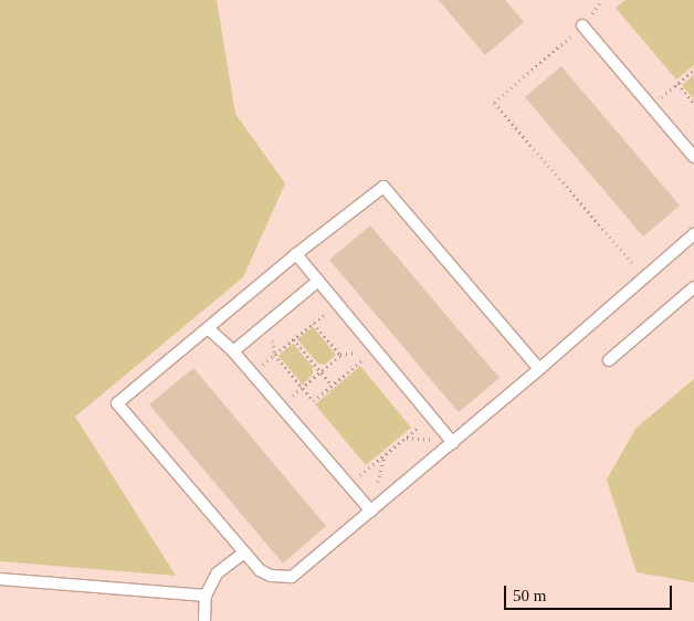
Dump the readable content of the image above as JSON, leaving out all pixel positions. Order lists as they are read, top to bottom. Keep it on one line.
{"scale_bar":"50 m"}
